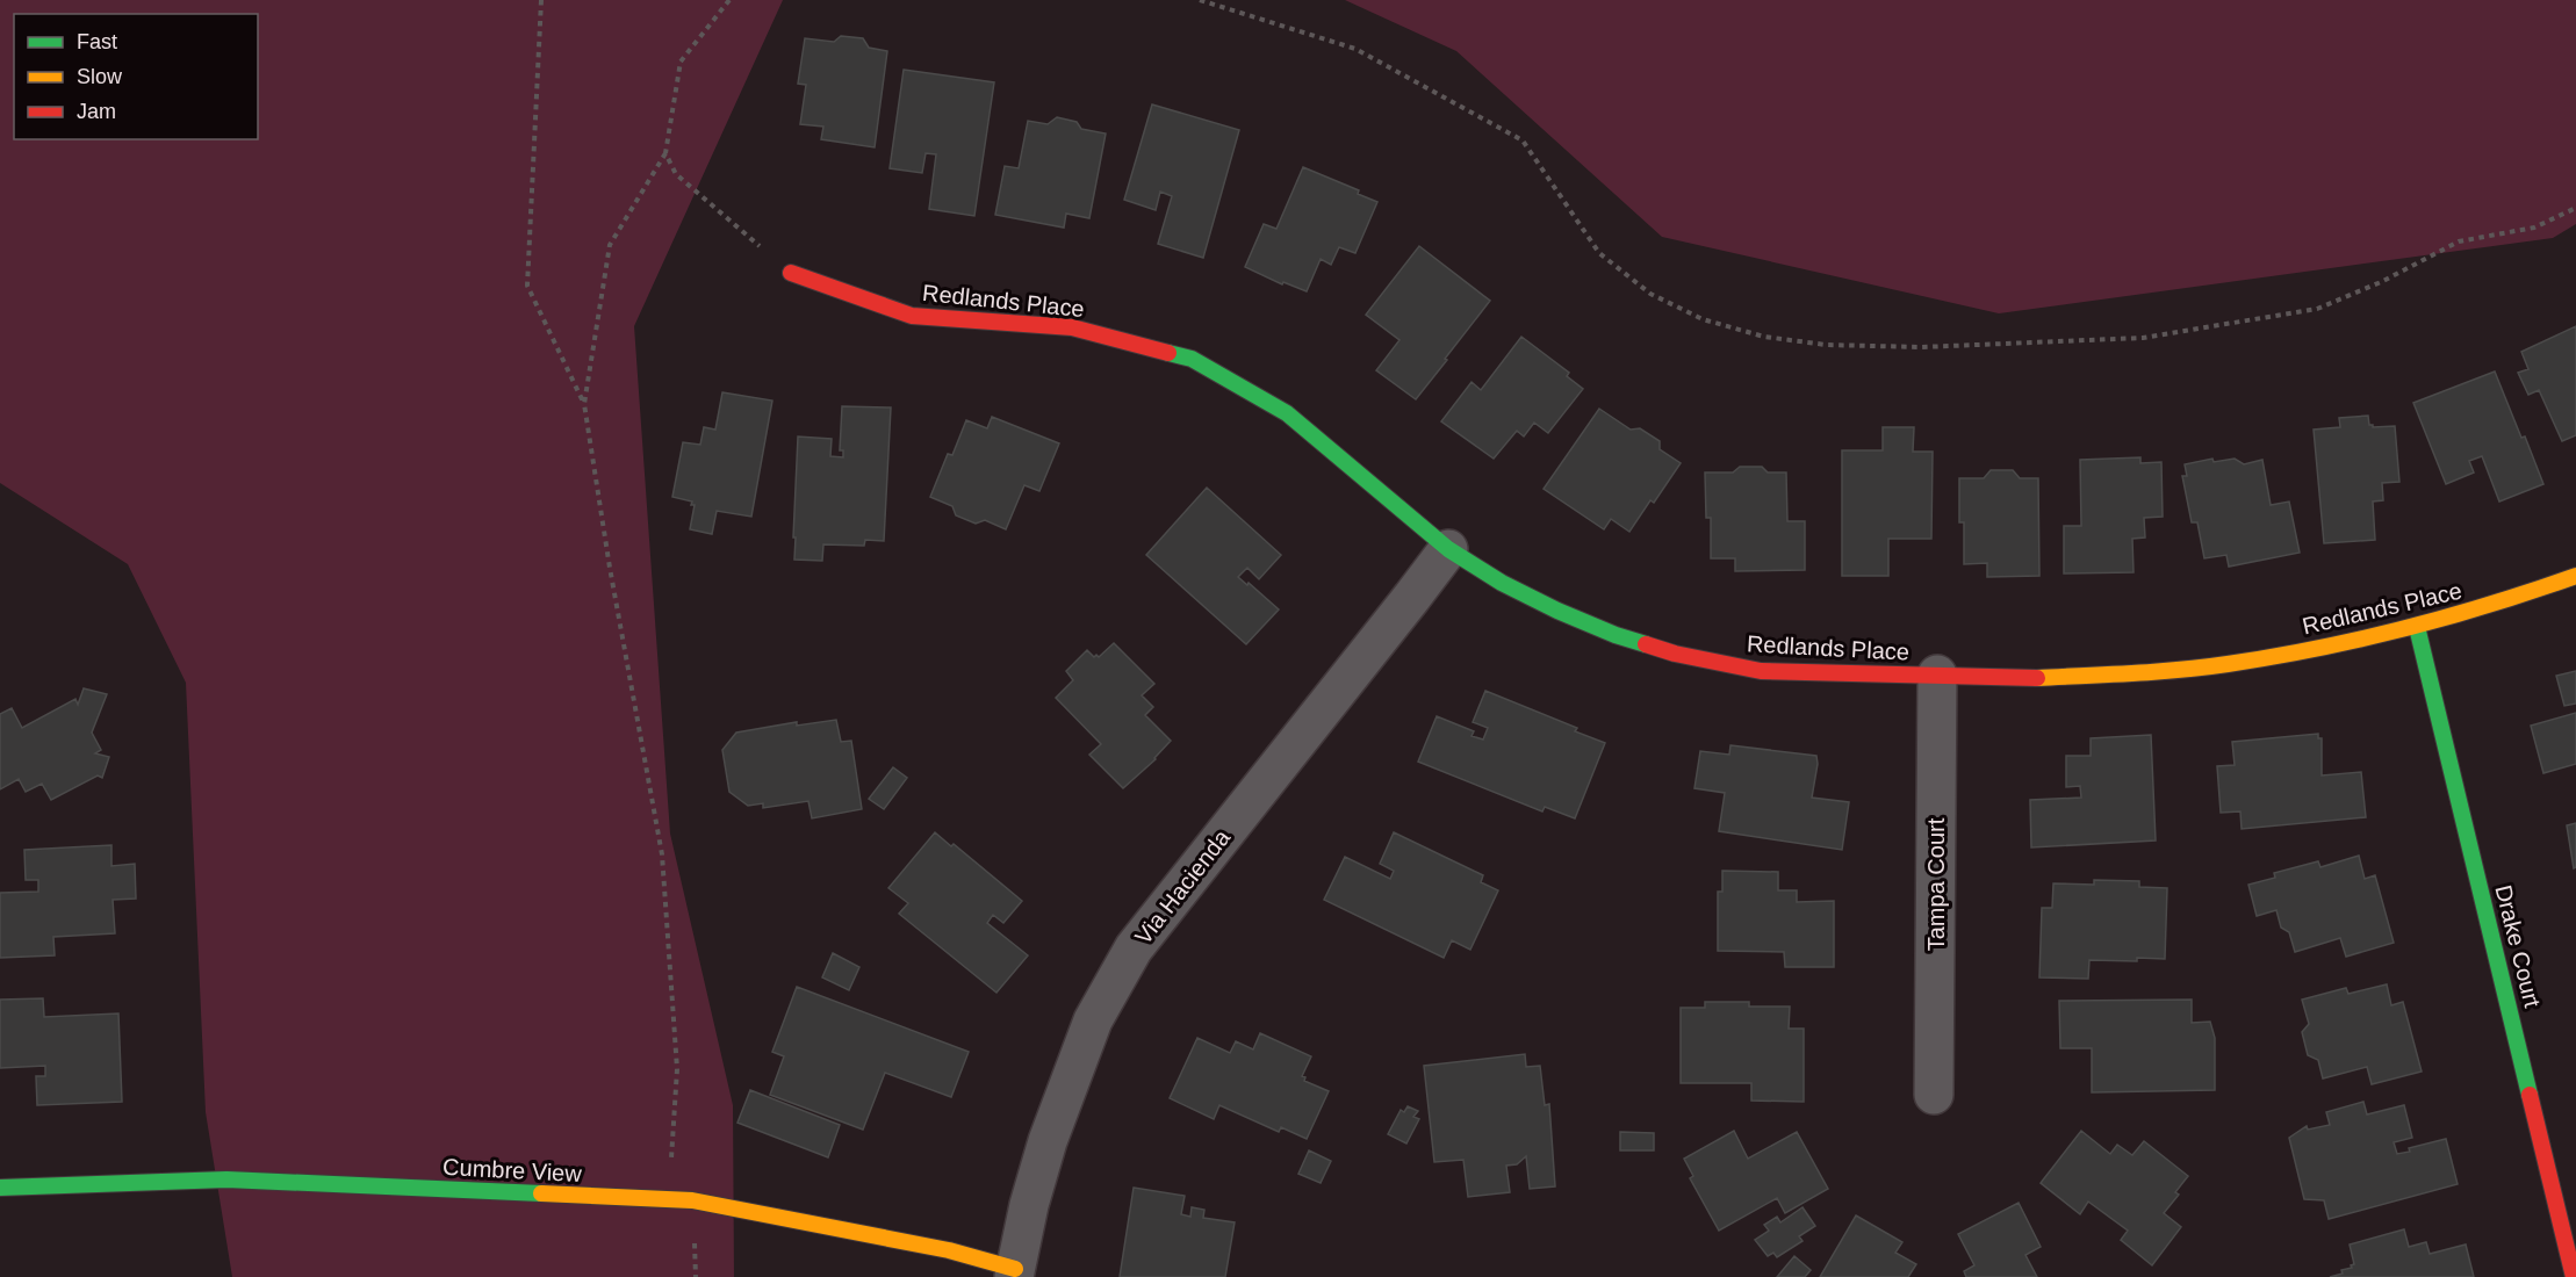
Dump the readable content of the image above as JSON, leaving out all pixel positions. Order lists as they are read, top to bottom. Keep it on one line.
{"streets":{"street":["Redlands Place","Tampa Court","Via Hacienda","Drake Court","Cumbre View"]},"crossings":[["Redlands Place","Tampa Court"],["Redlands Place","Via Hacienda"],["Redlands Place","Drake Court"],["Via Hacienda","Cumbre View"]],"legend":["Fast","Slow","Jam"]}
